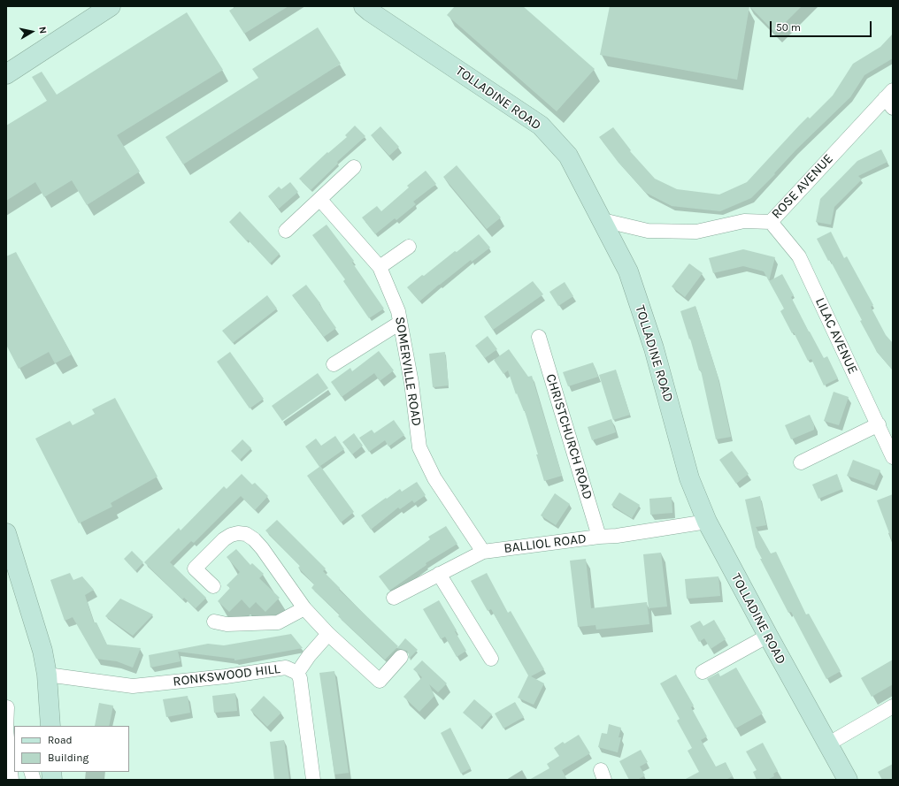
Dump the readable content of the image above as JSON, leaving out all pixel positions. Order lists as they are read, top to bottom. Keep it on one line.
{"streets":{"main road":["TOLLADINE ROAD"],"street":["ROSE AVENUE","LILAC AVENUE","SOMERVILLE ROAD","CHRISTCHURCH ROAD","BALLIOL ROAD","RONKSWOOD HILL"]},"crossings":[["TOLLADINE ROAD","ROSE AVENUE"],["TOLLADINE ROAD","BALLIOL ROAD"],["ROSE AVENUE","LILAC AVENUE"],["SOMERVILLE ROAD","BALLIOL ROAD"],["CHRISTCHURCH ROAD","BALLIOL ROAD"]],"legend":["Road","Building"],"scale_bar":"50 m","north":"right"}
